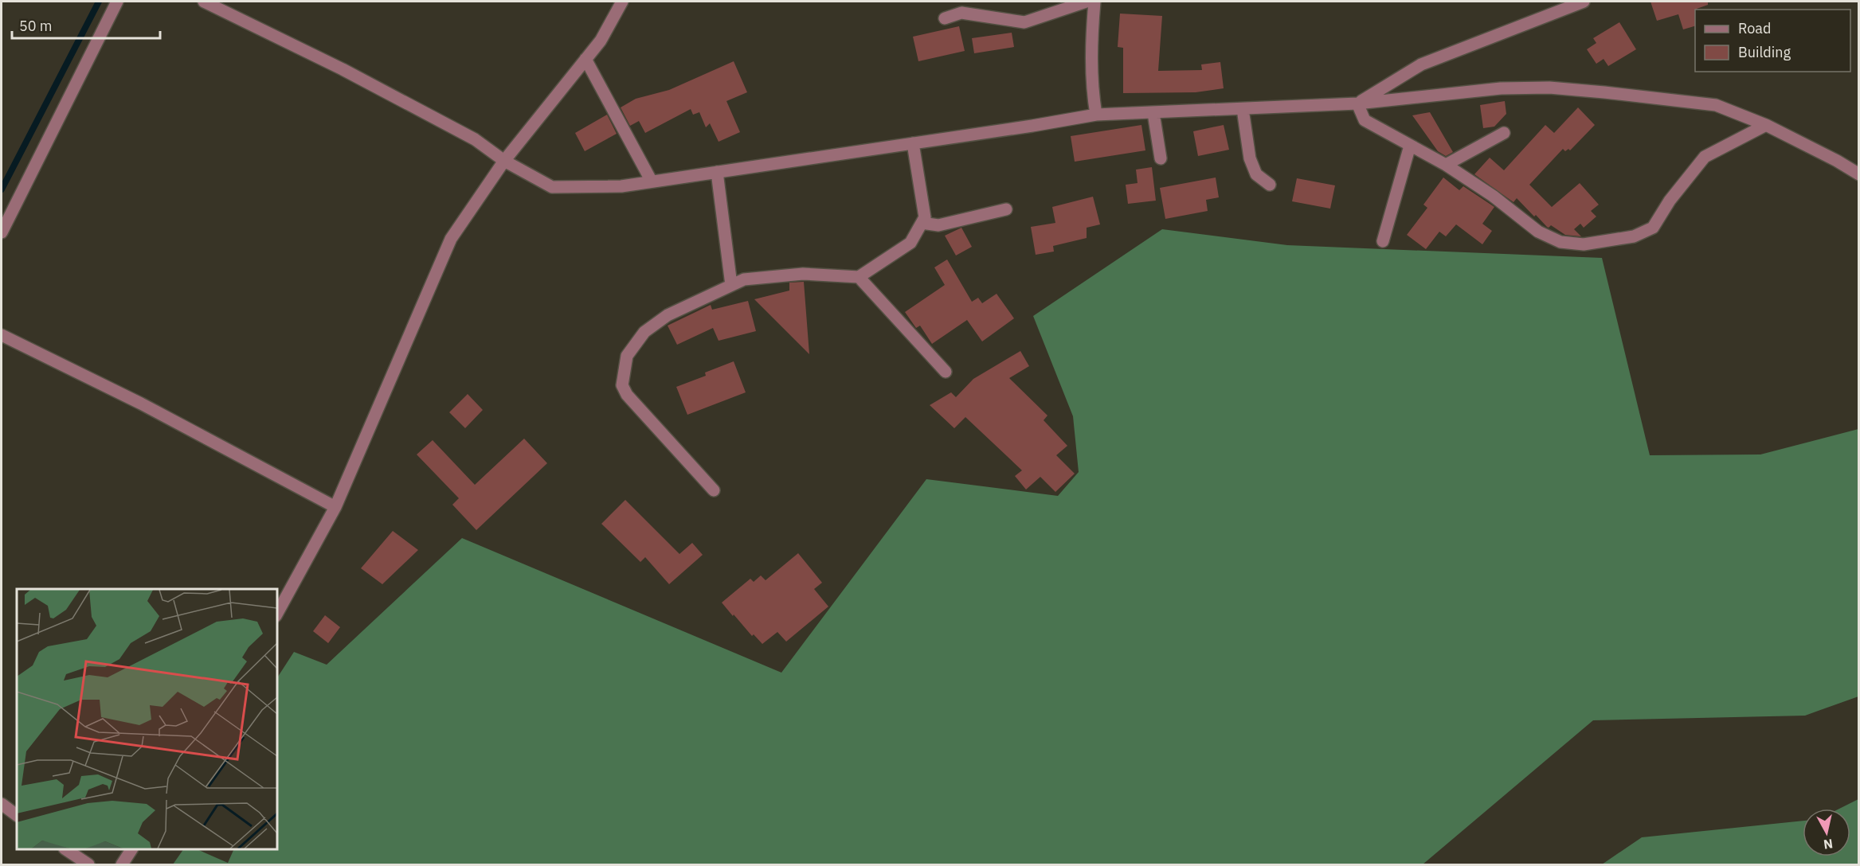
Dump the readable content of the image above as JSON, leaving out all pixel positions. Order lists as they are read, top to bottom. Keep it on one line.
{"legend":["Road","Building"],"scale_bar":"50 m","north":"bottom"}
